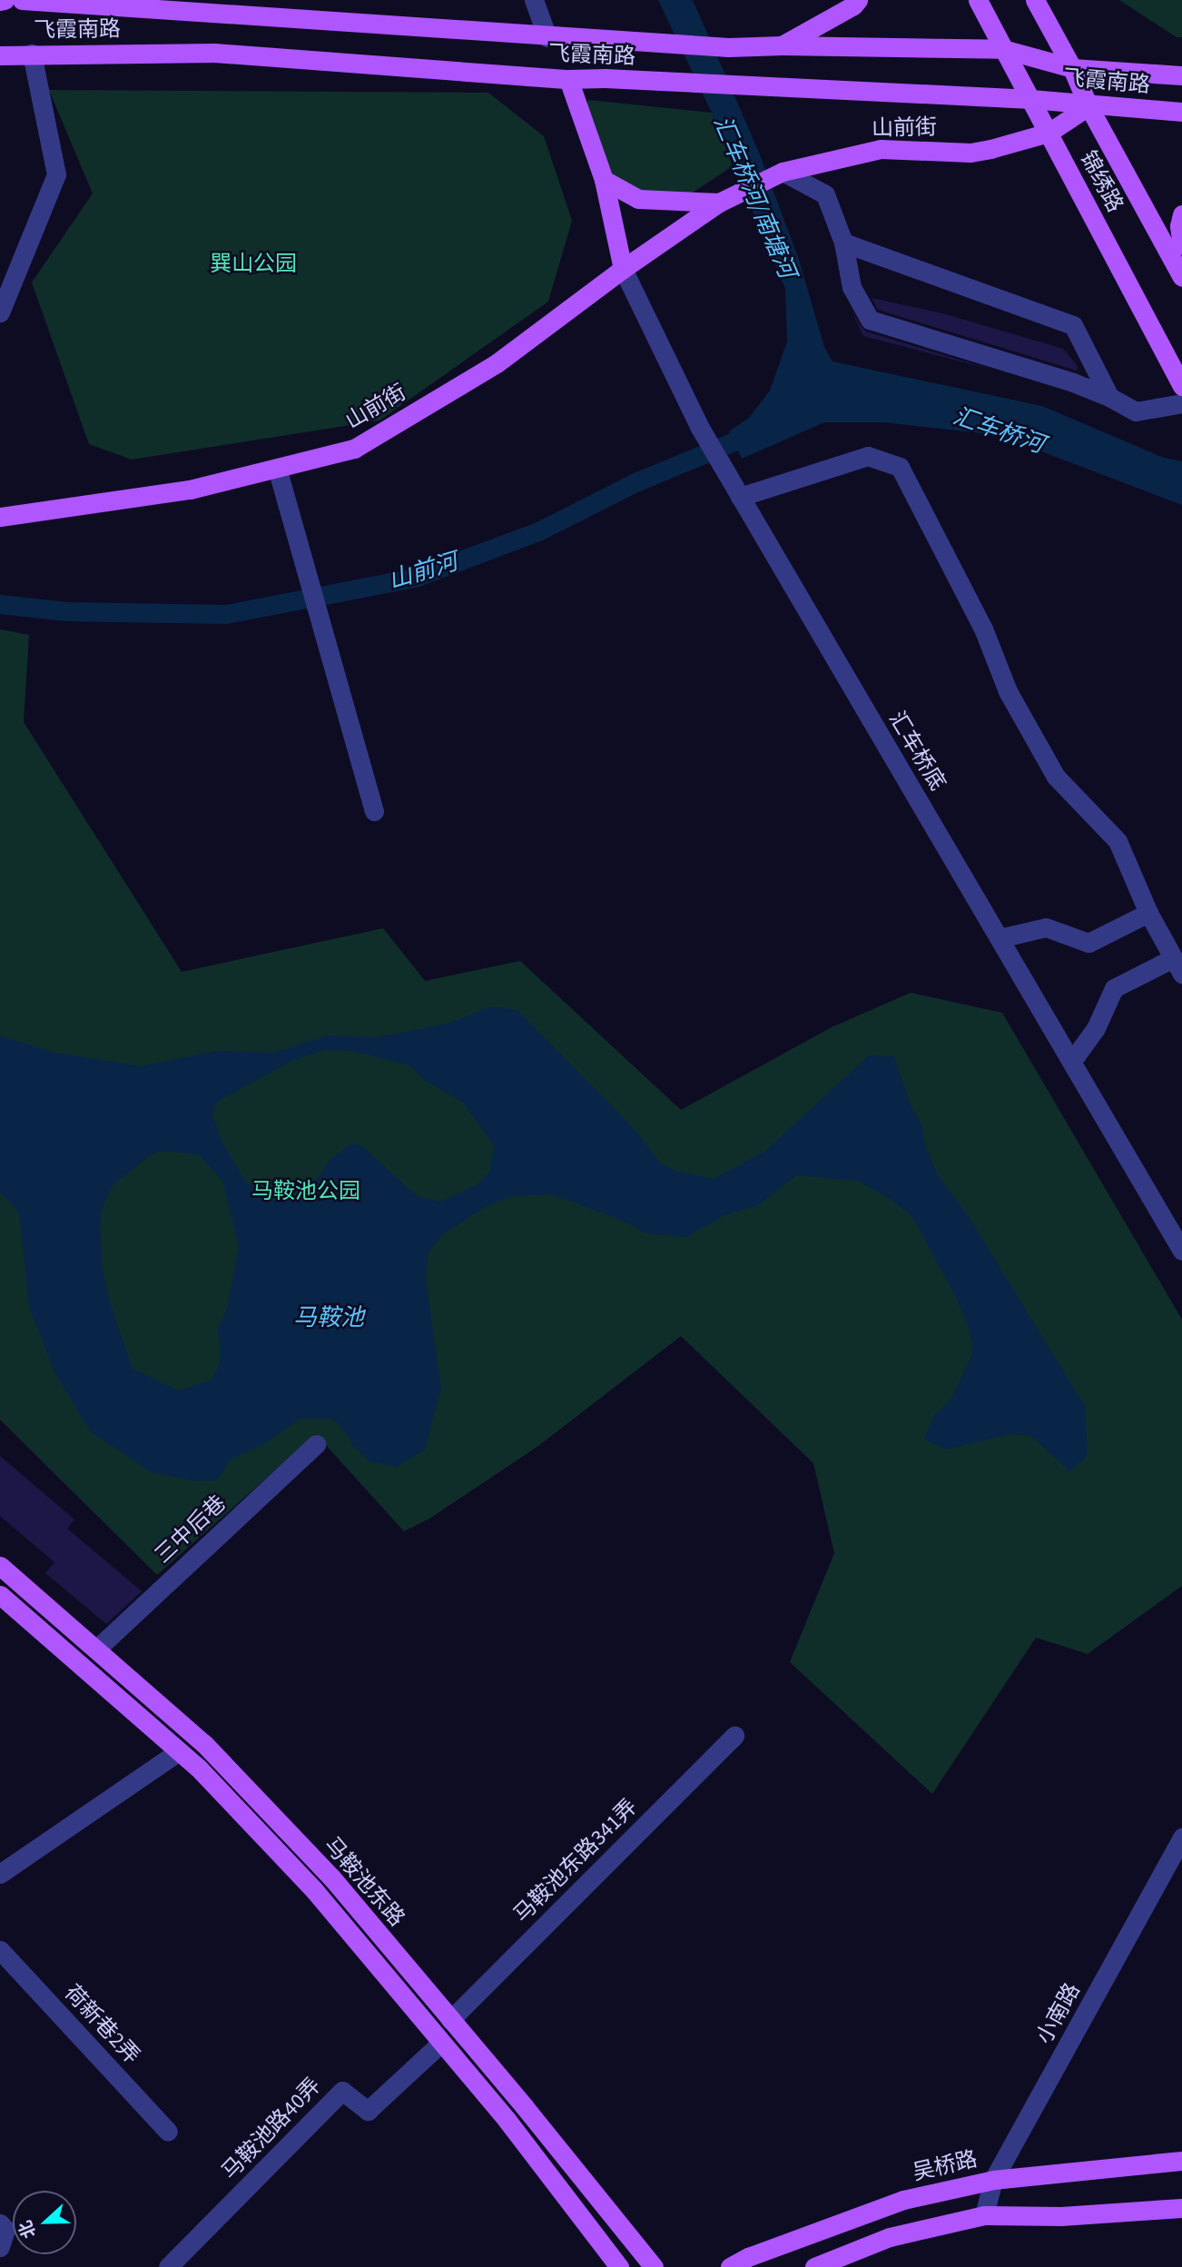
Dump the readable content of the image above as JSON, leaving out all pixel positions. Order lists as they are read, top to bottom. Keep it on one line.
{"streets":{"main road":["飞霞南路","山前街","锦绣路","马鞍池东路","吴桥路"],"street":["汇车桥底","三中后巷","马鞍池东路341弄","小南路","荷新巷2弄","马鞍池路40弄"]},"crossings":[["飞霞南路","山前街"],["飞霞南路","锦绣路"],["山前街","锦绣路"],["山前街","汇车桥底"],["三中后巷","马鞍池东路"],["马鞍池东路341弄","马鞍池东路"],["马鞍池东路","马鞍池路40弄"],["小南路","吴桥路"]],"water":["汇车桥河/南塘河","汇车桥河","山前河","马鞍池"],"parks":["巽山公园","马鞍池公园"],"north":"left"}
